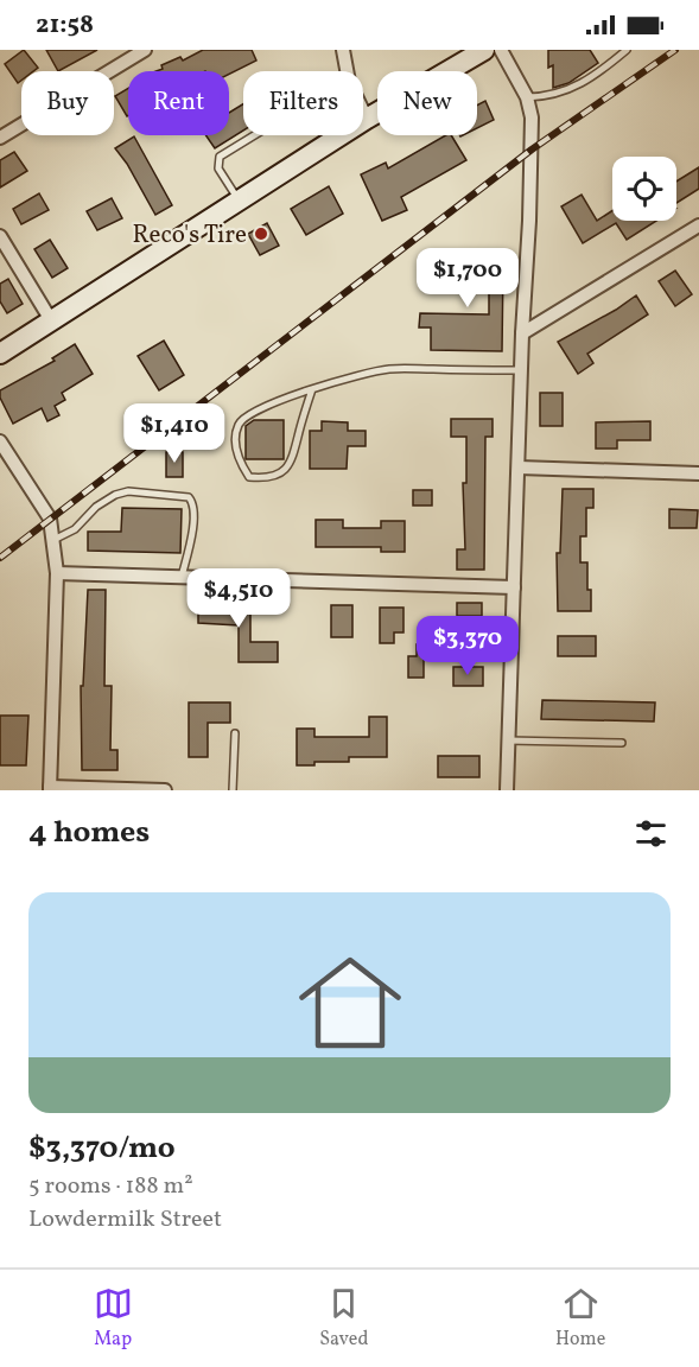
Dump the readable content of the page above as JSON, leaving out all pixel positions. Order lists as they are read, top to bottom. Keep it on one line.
{"places":["Reco's Tire"],"page":{"status":"21:58","chip":["Buy","Rent","Filters","New"],"price":["$1,700","$1,410","$4,510","$3,370"],"heading":"4 homes","list":[{"name":"$3,370/mo","note":"5 rooms · 188 m² · Lowdermilk Street"}],"tabs":["Map","Saved","Home"]}}
